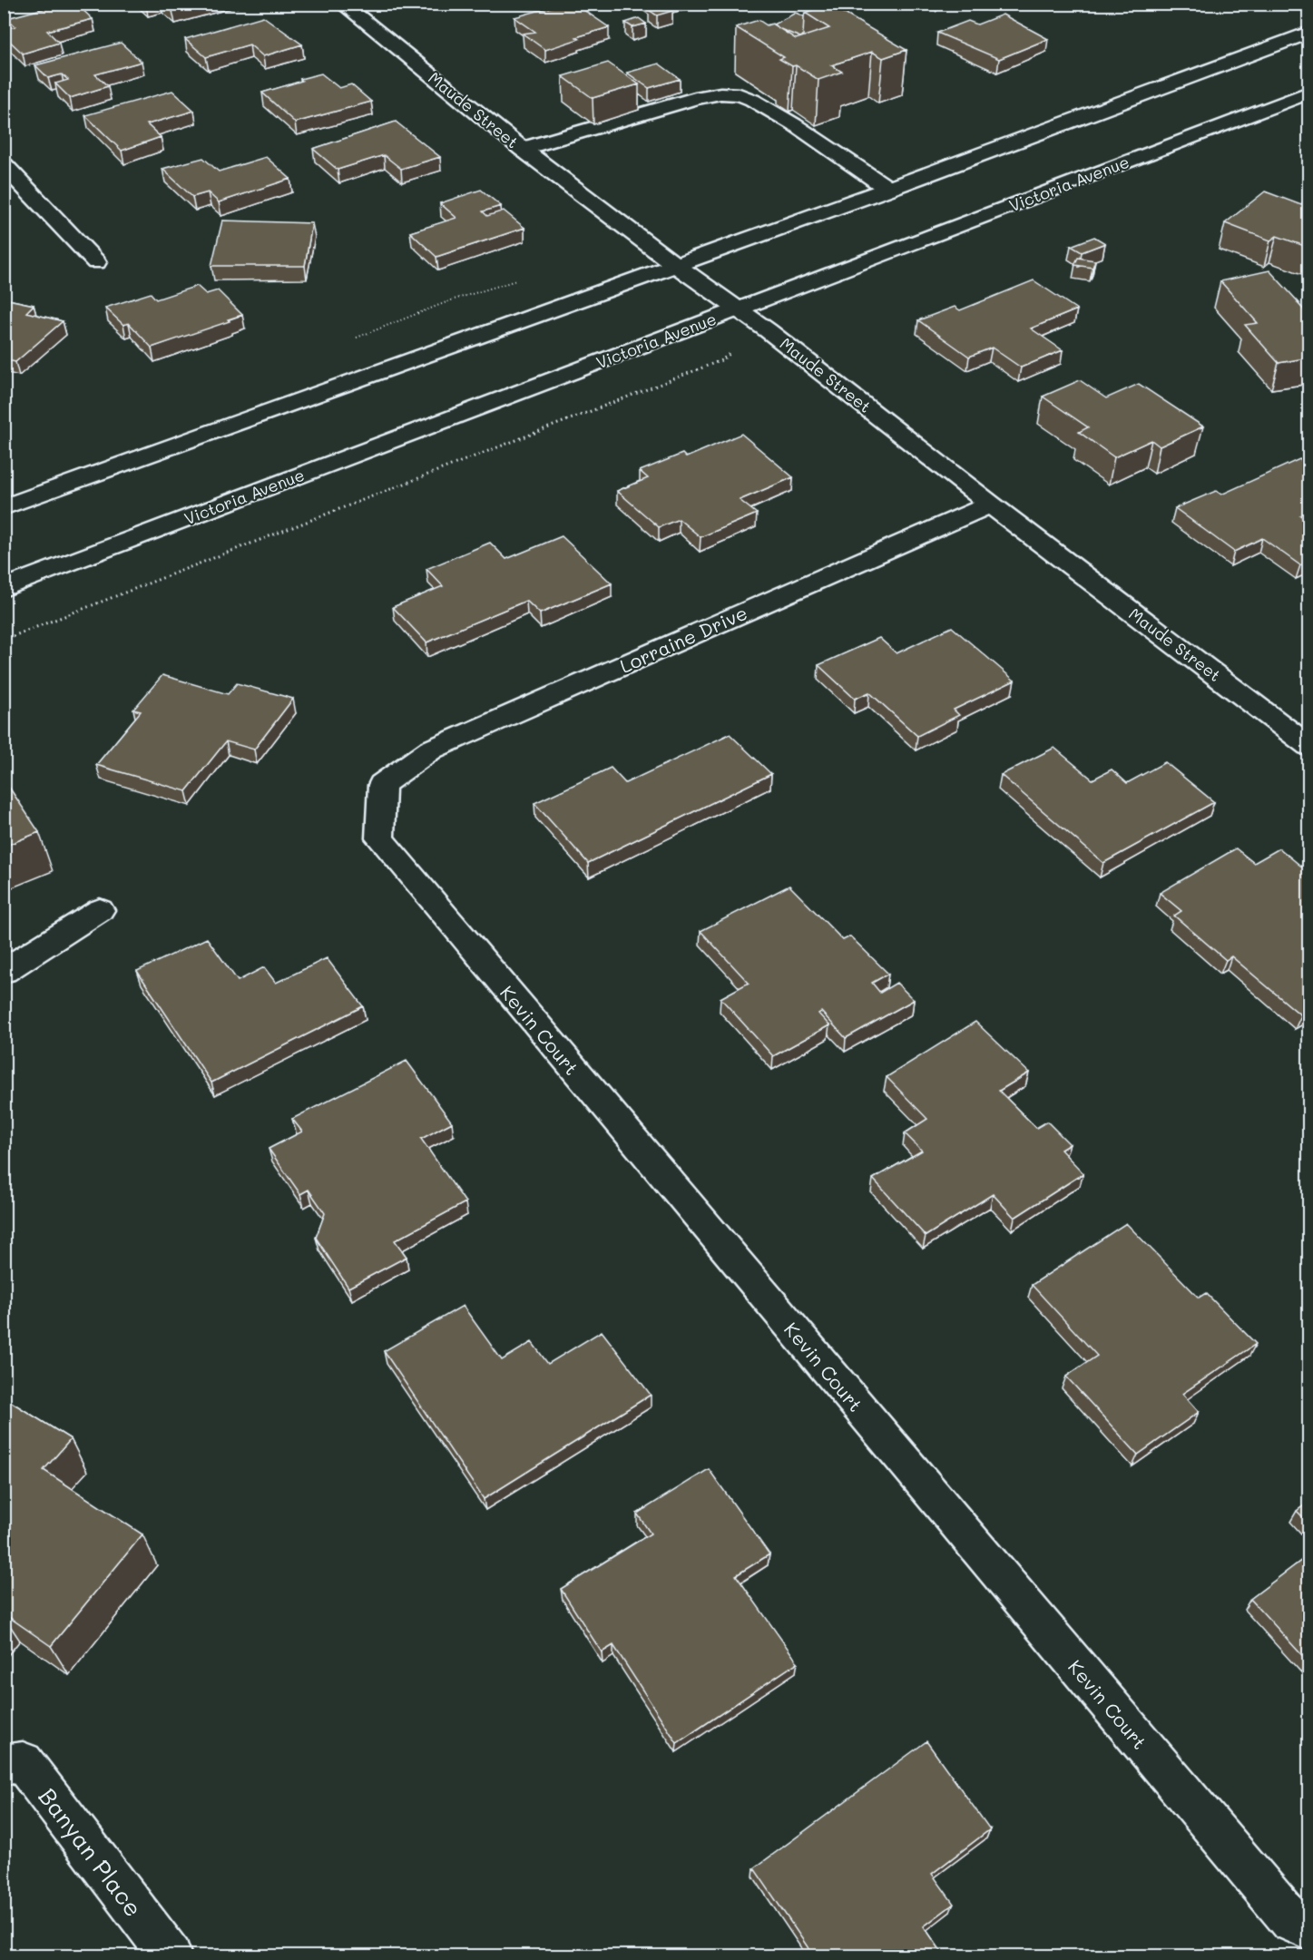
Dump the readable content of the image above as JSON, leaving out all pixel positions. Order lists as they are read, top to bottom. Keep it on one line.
{"streets":{"street":["Maude Street","Victoria Avenue","Lorraine Drive","Kevin Court","Banyan Place"]},"crossings":[["Maude Street","Victoria Avenue"],["Maude Street","Lorraine Drive"],["Lorraine Drive","Kevin Court"]]}
